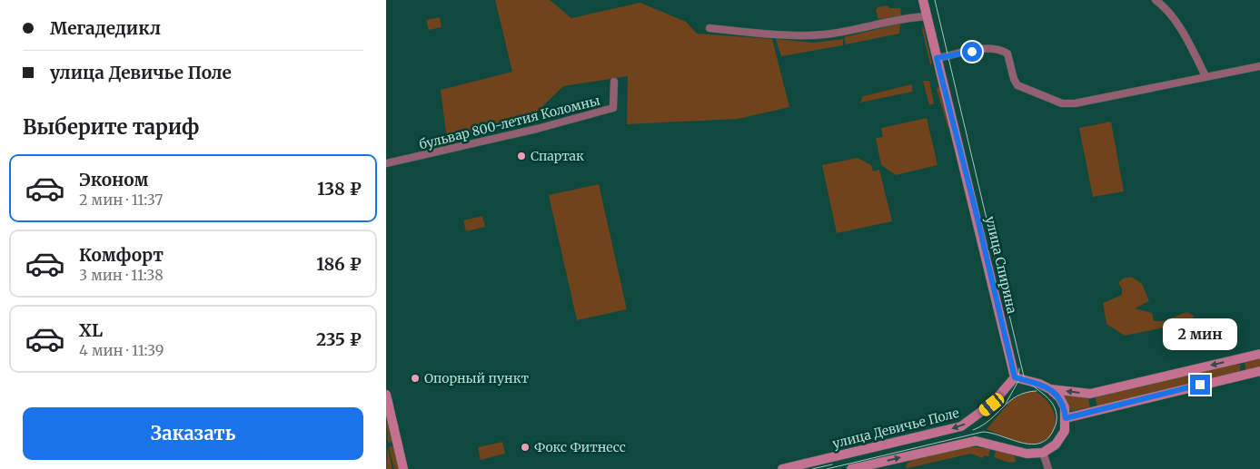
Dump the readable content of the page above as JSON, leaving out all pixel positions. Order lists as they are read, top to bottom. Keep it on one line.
{"streets":{"main road":["улица Спирина","улица Девичье Поле"],"street":["бульвар 800-летия Коломны"]},"crossings":[["улица Спирина","улица Девичье Поле"]],"places":["Спартак","Опорный пункт","Фокс Фитнесс"],"page":{"banner":["Мегадедикл","улица Девичье Поле"],"heading":"Выберите тариф","list":[{"name":"Эконом","note":"2 мин · 11:37","value":"138 ₽"},{"name":"Комфорт","note":"3 мин · 11:38","value":"186 ₽"},{"name":"XL","note":"4 мин · 11:39","value":"235 ₽"}],"bubble":"2 мин","buttons":"Заказать"}}
